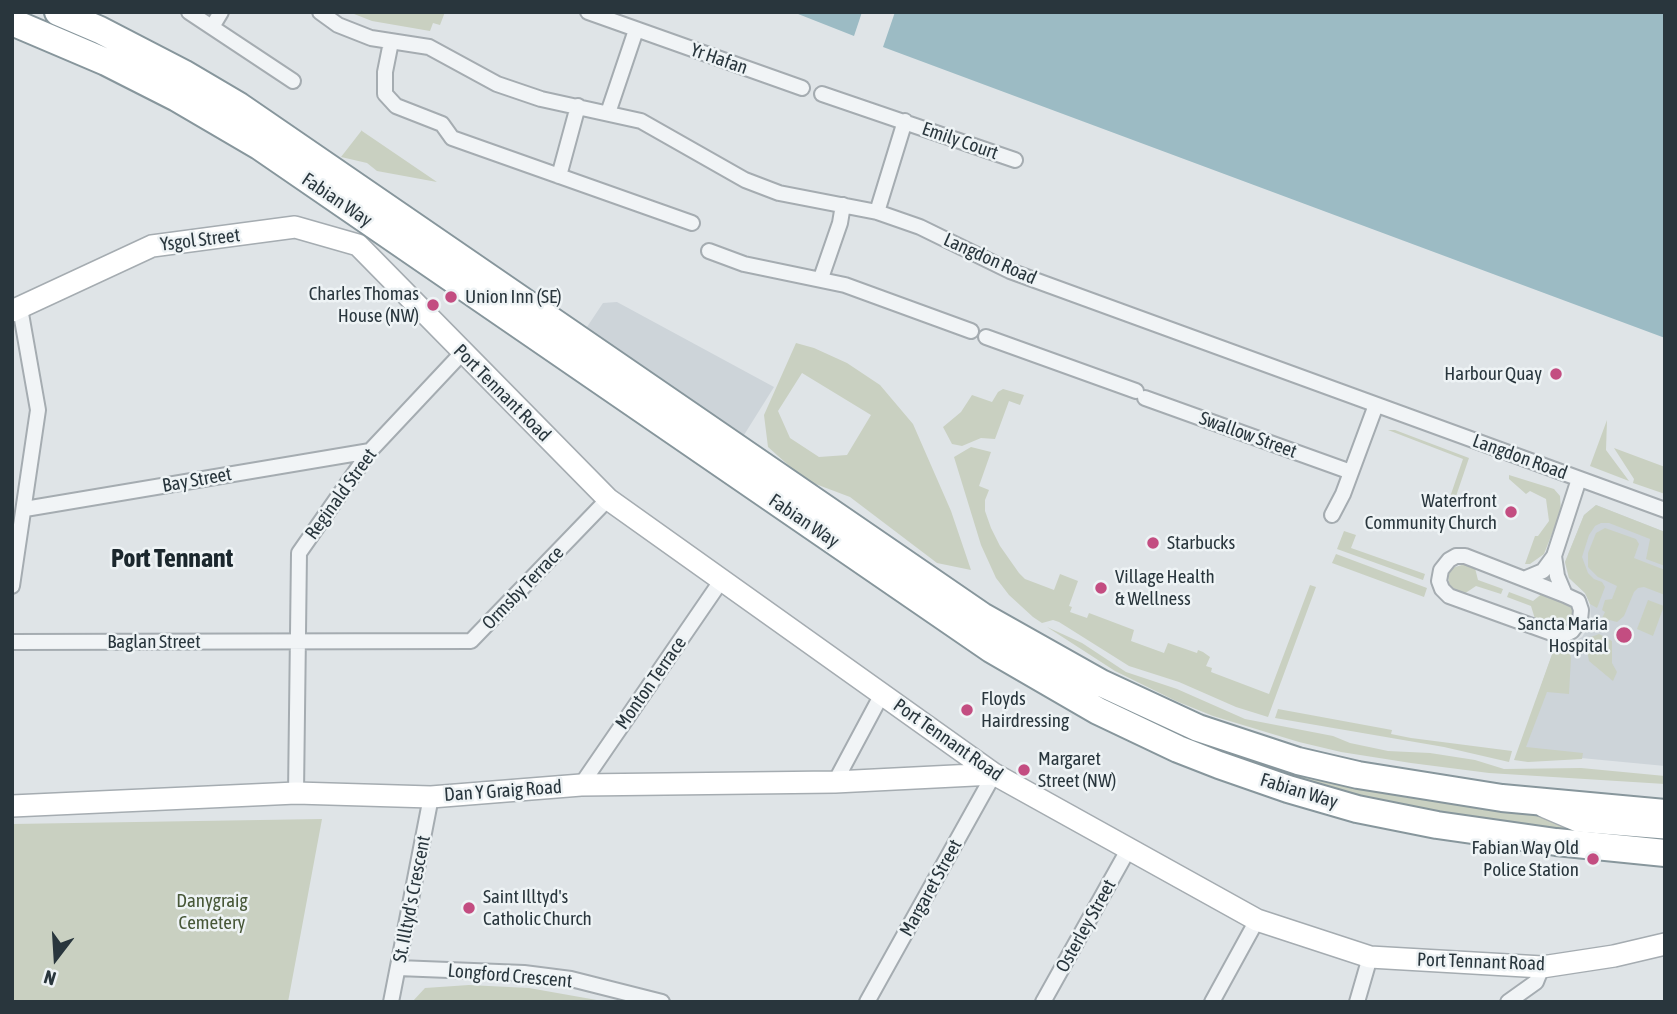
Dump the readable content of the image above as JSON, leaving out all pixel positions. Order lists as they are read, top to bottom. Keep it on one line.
{"streets":{"highway":["Fabian Way"],"street":["Yr Hafan","Emily Court","Ysgol Street","Langdon Road","Port Tennant Road","Swallow Street","Bay Street","Reginald Street","Ormsby Terrace","Baglan Street","Monton Terrace","Dan Y Graig Road","Margaret Street","St. Illtyd's Crescent","Osterley Street","Longford Crescent"]},"crossings":[["Emily Court","Langdon Road"],["Ysgol Street","Port Tennant Road"],["Port Tennant Road","Reginald Street"],["Port Tennant Road","Ormsby Terrace"],["Port Tennant Road","Monton Terrace"],["Port Tennant Road","Dan Y Graig Road"],["Port Tennant Road","Margaret Street"],["Port Tennant Road","Osterley Street"],["Bay Street","Reginald Street"],["Reginald Street","Ormsby Terrace"],["Reginald Street","Baglan Street"],["Reginald Street","Dan Y Graig Road"],["Ormsby Terrace","Baglan Street"],["Monton Terrace","Dan Y Graig Road"],["Dan Y Graig Road","Margaret Street"],["Dan Y Graig Road","St. Illtyd's Crescent"],["St. Illtyd's Crescent","Longford Crescent"]],"districts":["Port Tennant"],"parks":["Danygraig Cemetery"],"places":["Union Inn (SE)","Charles Thomas House (NW)","Harbour Quay","Waterfront Community Church","Starbucks","Village Health & Wellness","Sancta Maria Hospital","Floyds Hairdressing","Margaret Street (NW)","Fabian Way Old Police Station","Saint Illtyd's Catholic Church"],"north":"bottom"}
